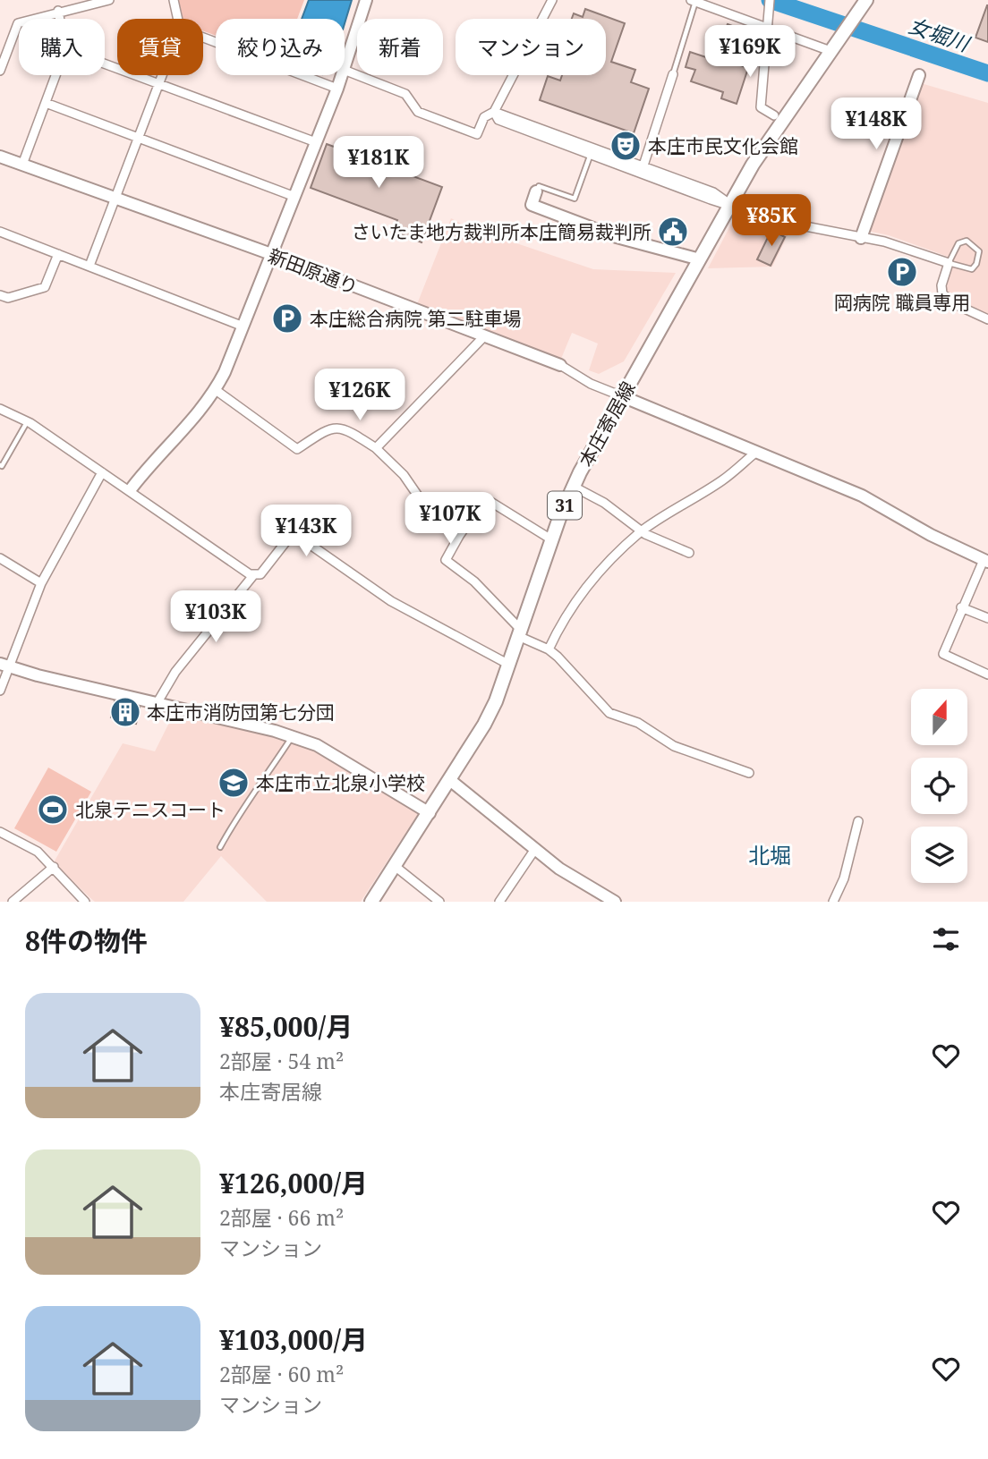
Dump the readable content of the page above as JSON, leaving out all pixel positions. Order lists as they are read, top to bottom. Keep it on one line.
{"streets":{"main road":["本庄寄居線","31"],"street":["新田原通り"]},"crossings":[["新田原通り","本庄寄居線"]],"districts":["北堀"],"water":["女堀川"],"places":{"theatre":["本庄市民文化会館"],"public building":["さいたま地方裁判所本庄簡易裁判所"],"parking":["岡病院 職員専用","本庄総合病院 第二駐車場"],"building":["本庄市消防団第七分団"],"school or university":["本庄市立北泉小学校"],"sports":["北泉テニスコート"]},"north":"top","page":{"chip":["購入","賃貸","絞り込み","新着","マンション"],"price":["¥169K","¥148K","¥181K","¥85K","¥126K","¥107K","¥143K","¥103K"],"heading":"8件の物件","list":[{"name":"¥85,000/月","note":"2部屋 · 54 m² · 本庄寄居線"},{"name":"¥126,000/月","note":"2部屋 · 66 m² · マンション"},{"name":"¥103,000/月","note":"2部屋 · 60 m² · マンション"}]}}
